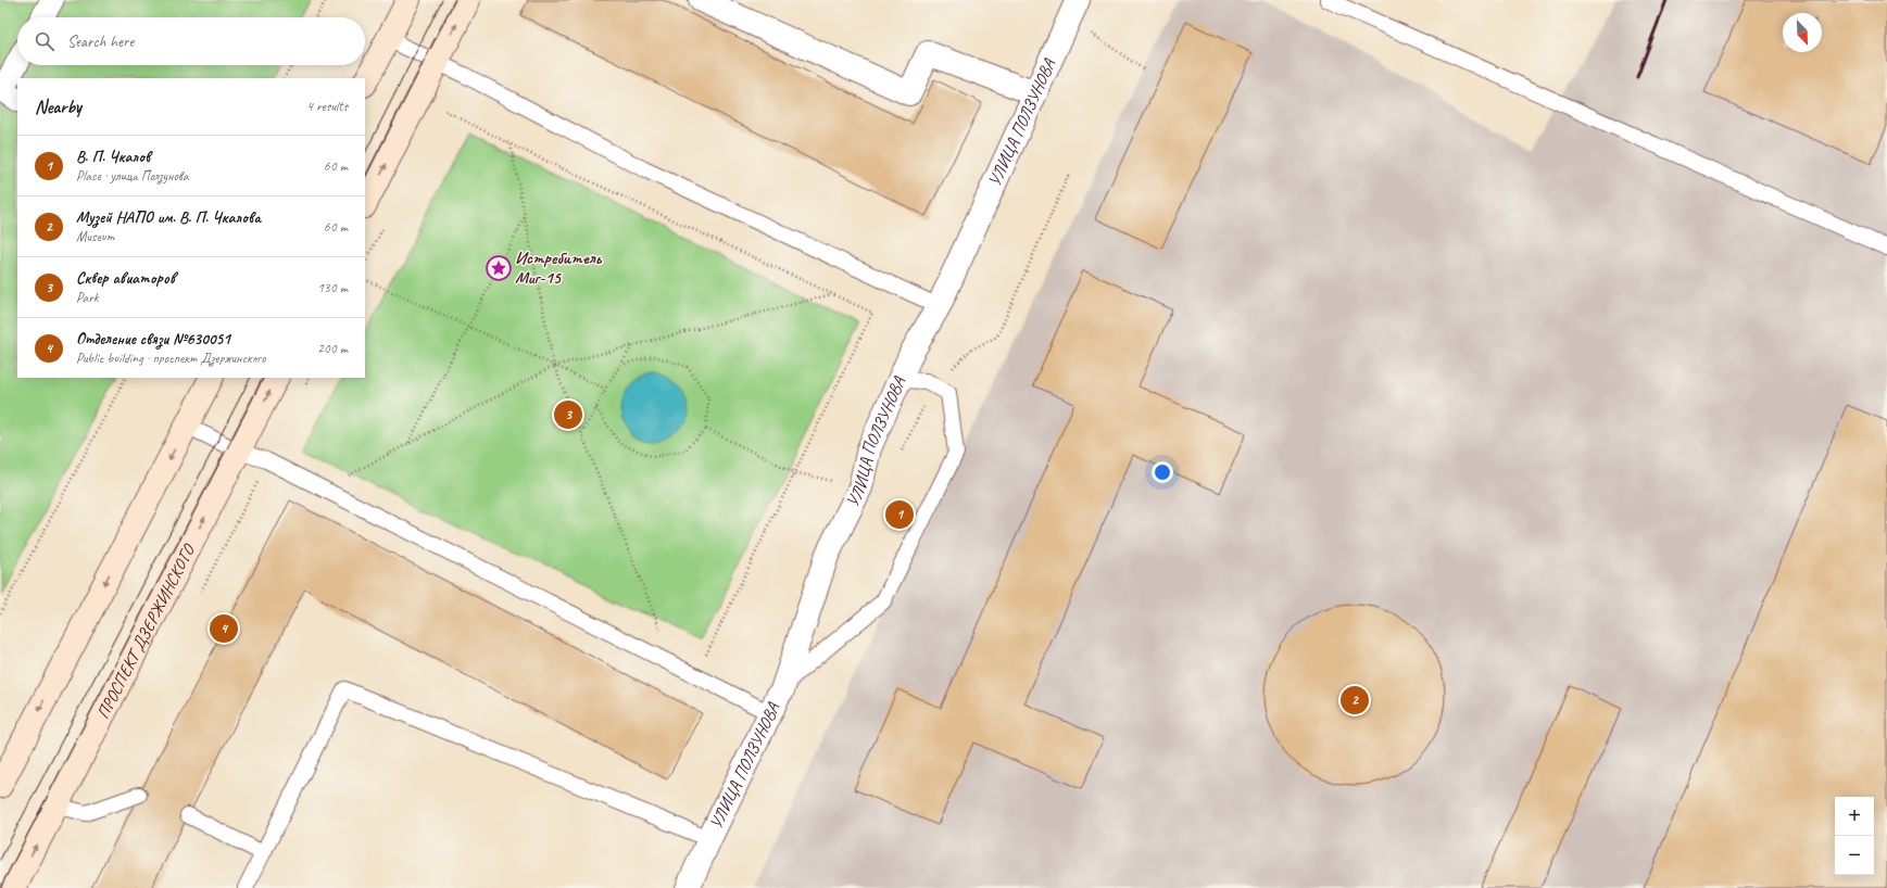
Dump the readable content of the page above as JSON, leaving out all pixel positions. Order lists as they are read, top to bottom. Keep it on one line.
{"streets":{"main road":["ПРОСПЕКТ ДЗЕРЖИНСКОГО"],"street":["УЛИЦА ПОЛЗУНОВА"]},"places":{"place":["Истребитель Миг-15"]},"north":"bottom right","page":{"search":"Search here","heading":["Nearby","4 results"],"list":[{"mark":"1","name":"В. П. Чкалов","note":"Place · улица Ползунова","value":"60 m"},{"mark":"2","name":"Музей НАПО им. В. П. Чкалова","note":"Museum","value":"60 m"},{"mark":"3","name":"Сквер авиаторов","note":"Park","value":"130 m"},{"mark":"4","name":"Отделение связи №630051","note":"Public building · проспект Дзержинского","value":"200 m"}],"pins":["3","1","4","2"],"map_buttons":["+","−"]}}
